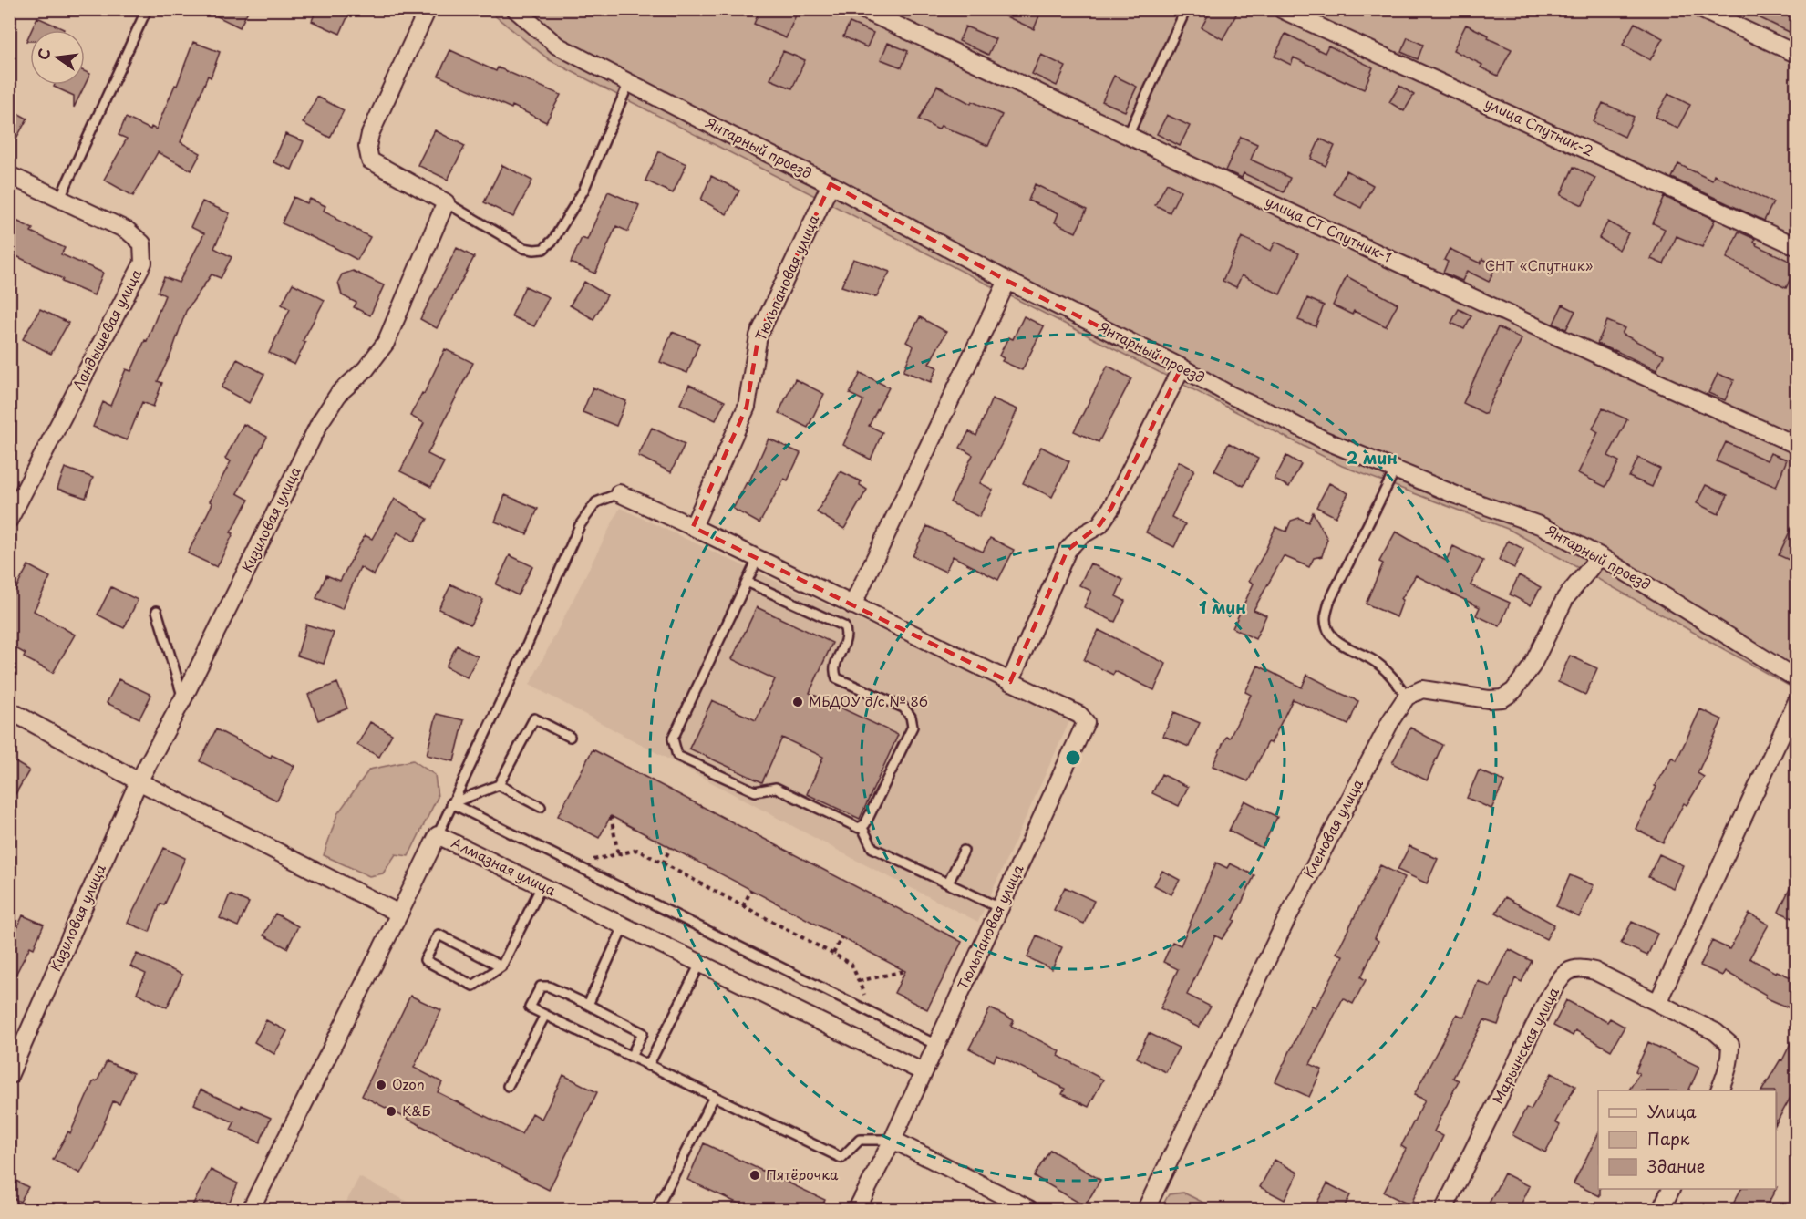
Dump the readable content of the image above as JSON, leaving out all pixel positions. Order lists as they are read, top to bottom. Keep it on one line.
{"streets":{"street":["улица Спутник-2","Янтарный проезд","улица СТ Спутник-1","Тюльпановая улица","Ландышевая улица","Кизиловая улица","Кленовая улица","Алмазная улица","Марьинская улица"]},"crossings":[["Янтарный проезд","Тюльпановая улица"],["Тюльпановая улица","Алмазная улица"]],"parks":["СНТ «Спутник»"],"places":["МБДОУ д/с № 86","Ozon","К&Б","Пятёрочка"],"legend":["Улица","Парк","Здание"],"north":"left","rings":["2 мин","1 мин"]}
